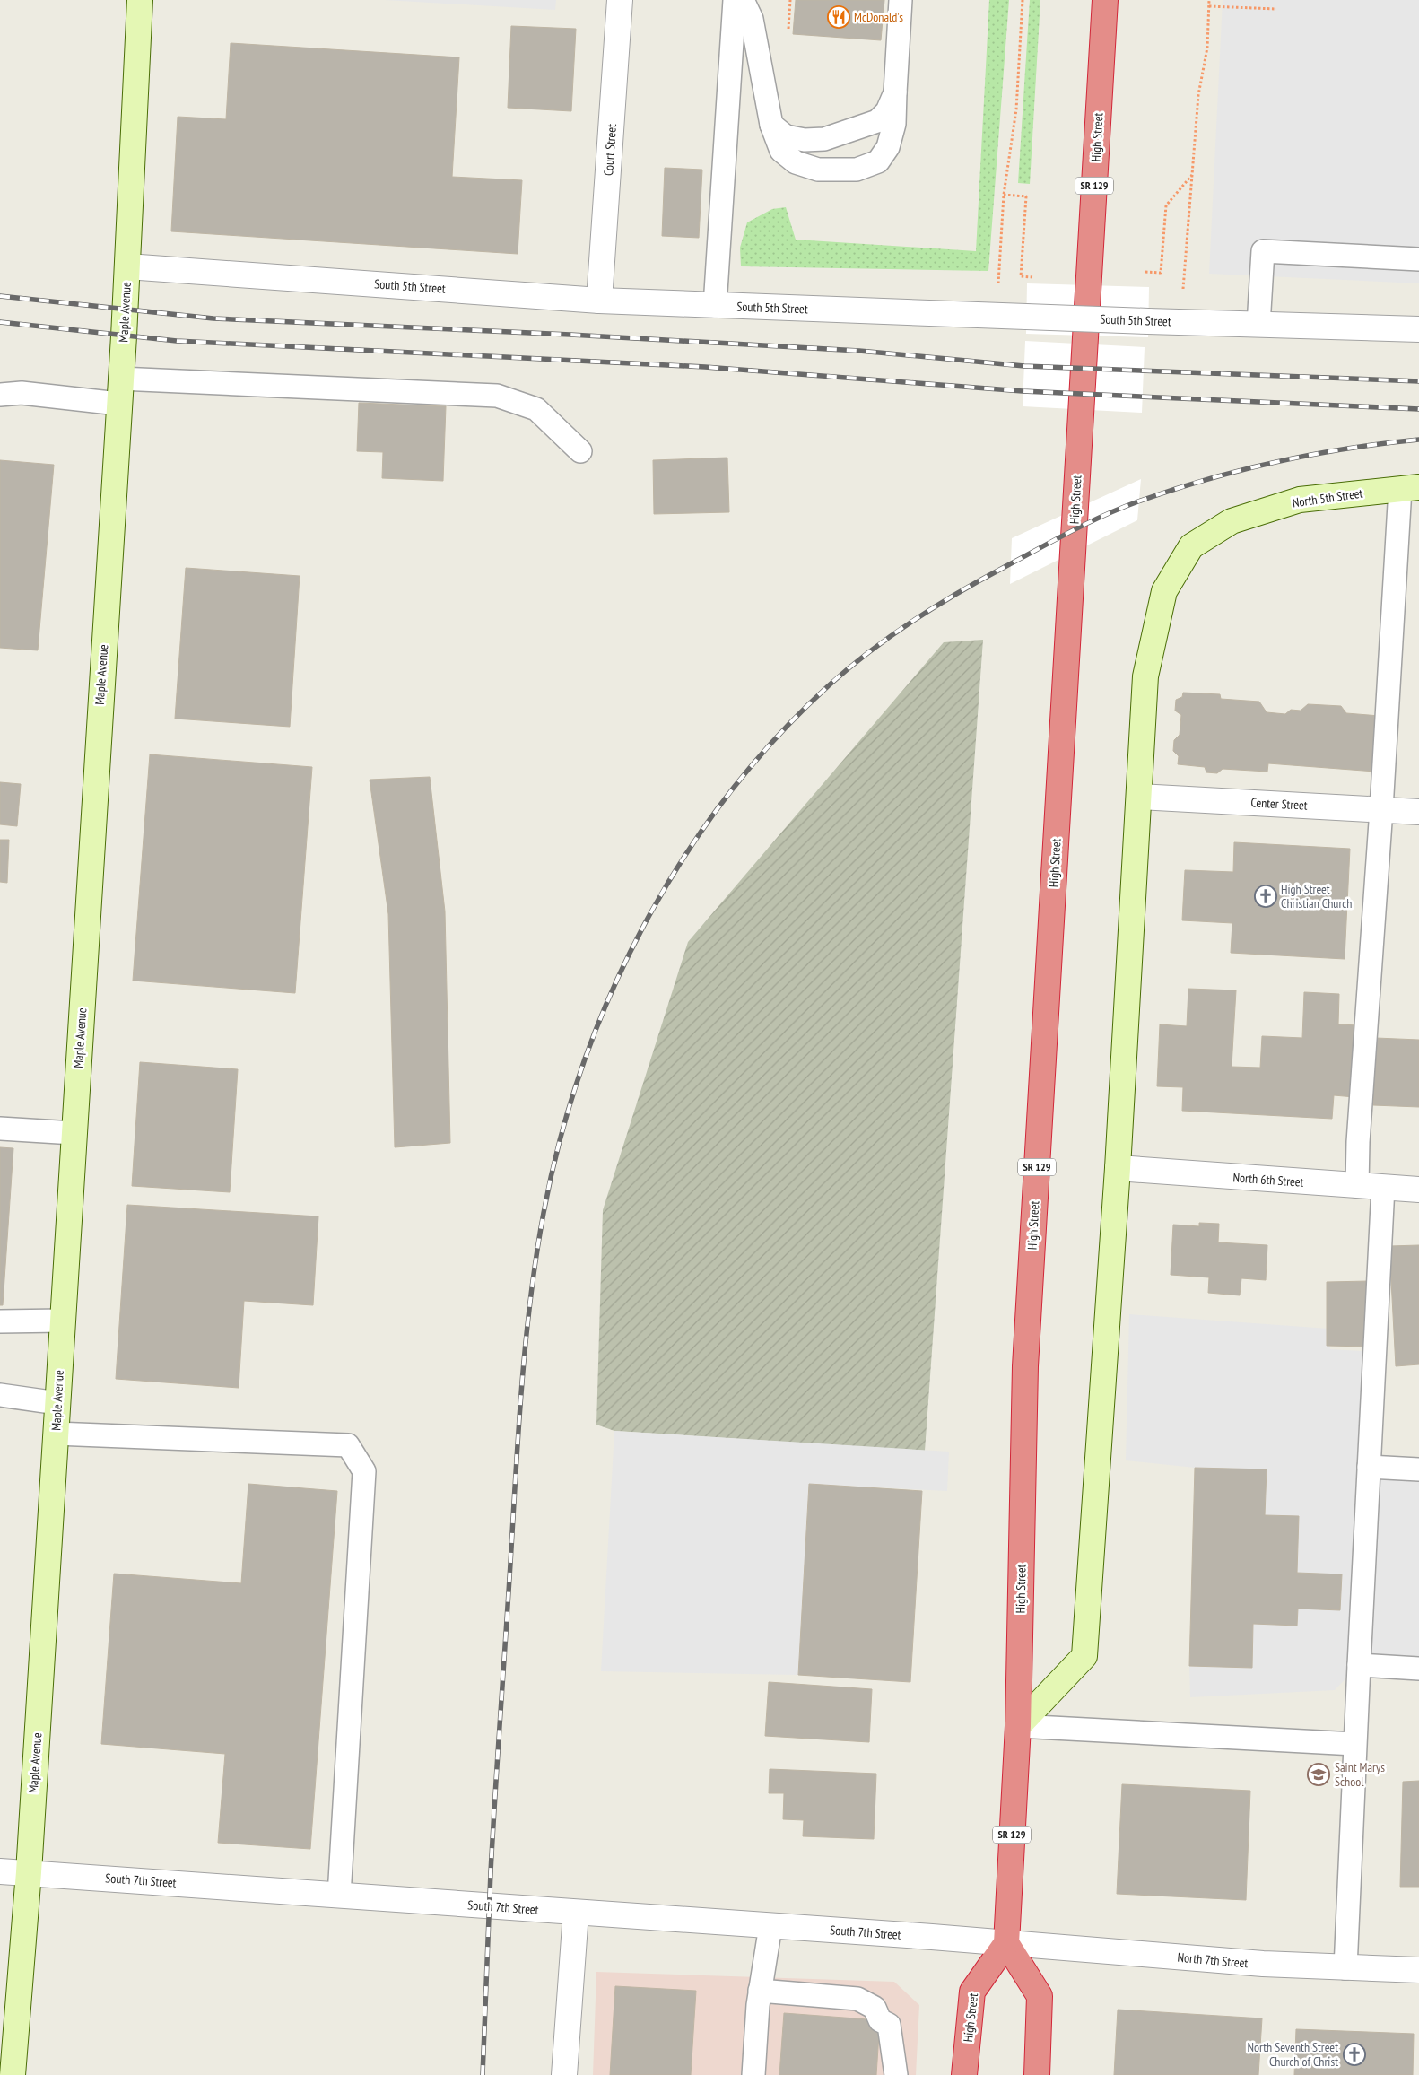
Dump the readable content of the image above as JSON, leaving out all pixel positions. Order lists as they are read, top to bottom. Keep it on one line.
{"streets":{"highway":["High Street","SR 129"],"street":["Court Street","South 5th Street","Maple Avenue","North 5th Street","Center Street","North 6th Street","South 7th Street","North 7th Street"]},"crossings":[["High Street","South 7th Street"],["High Street","North 7th Street"],["Court Street","South 5th Street"],["South 5th Street","Maple Avenue"],["Maple Avenue","South 7th Street"],["North 5th Street","Center Street"],["South 7th Street","North 7th Street"]],"places":{"restaurant":["McDonald's"],"church":["High Street Christian Church","North Seventh Street Church of Christ"],"school or university":["Saint Marys School"]}}
